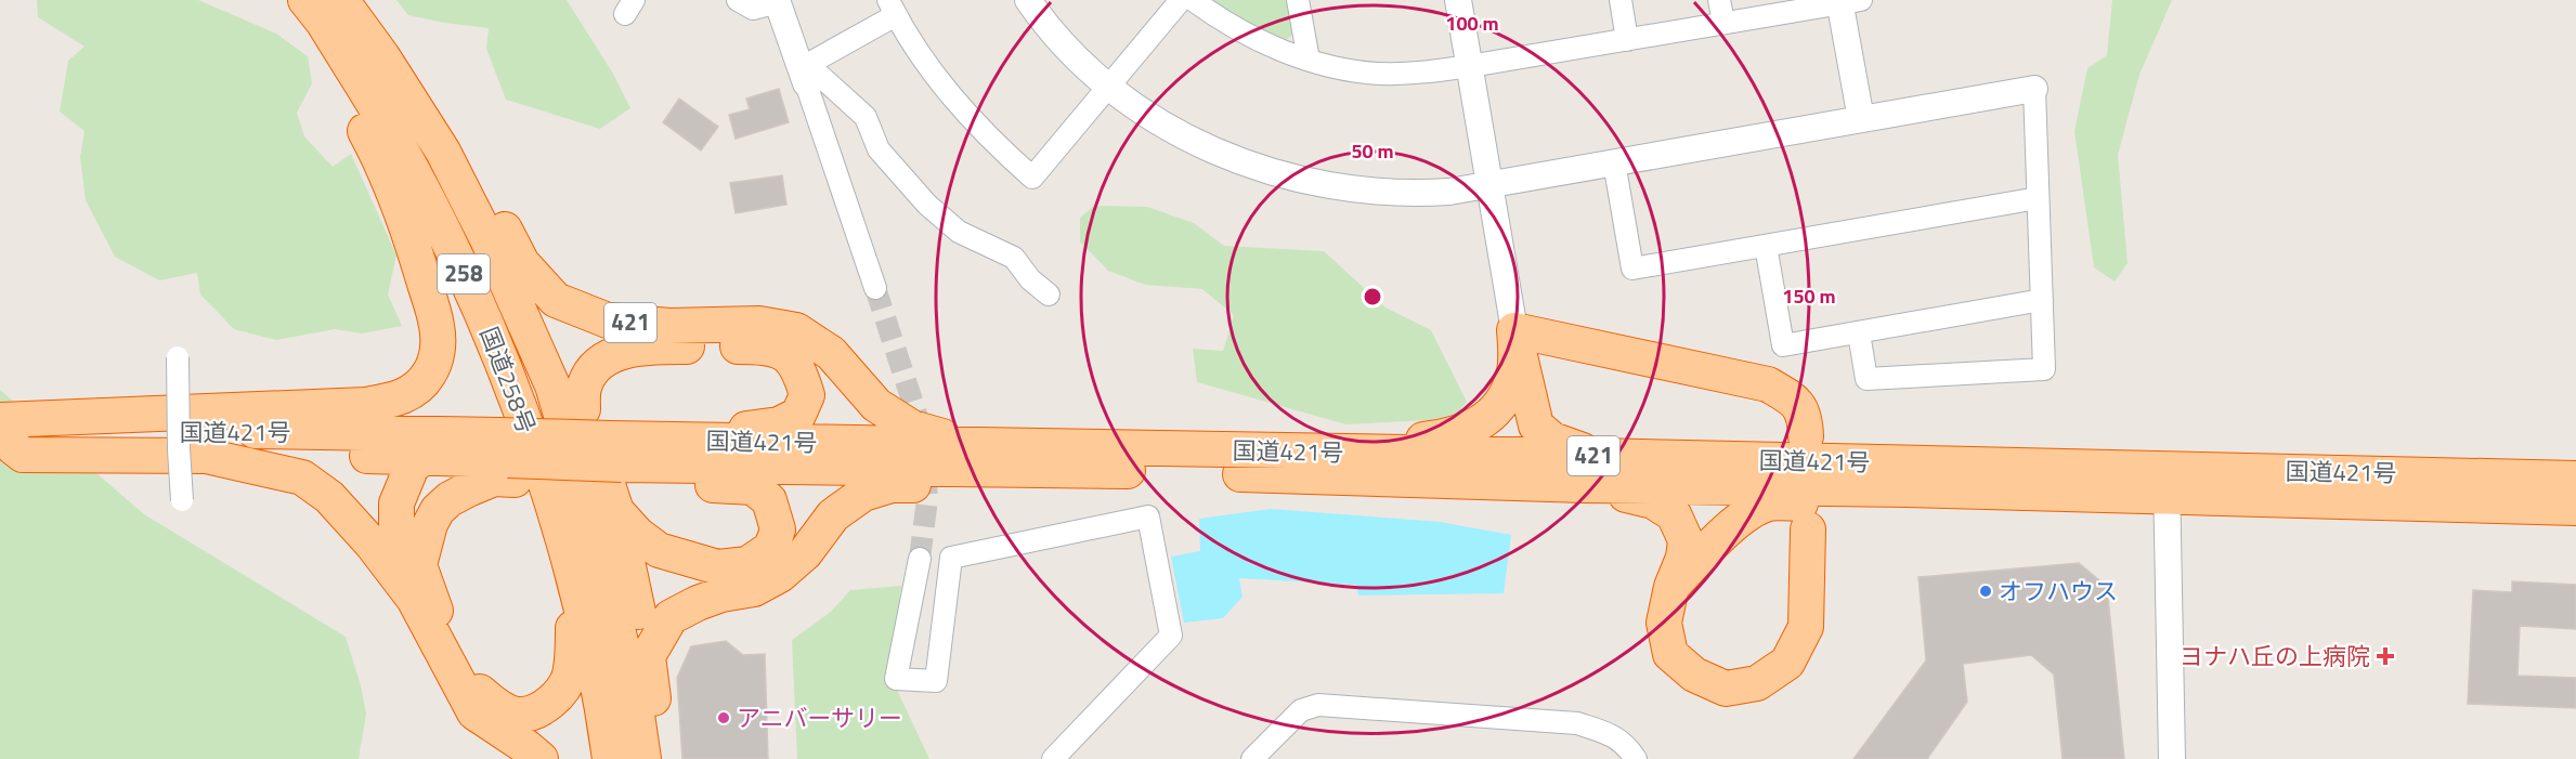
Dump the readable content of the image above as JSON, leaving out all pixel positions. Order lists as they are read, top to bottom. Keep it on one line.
{"streets":{"highway":["258","421","国道258号","国道421号"]},"crossings":[["421","国道258号"],["421","国道421号"]],"places":{"other":["オフハウス","アニバーサリー"],"health":["ヨナハ丘の上病院"]},"rings":["100 m","50 m","150 m"]}
